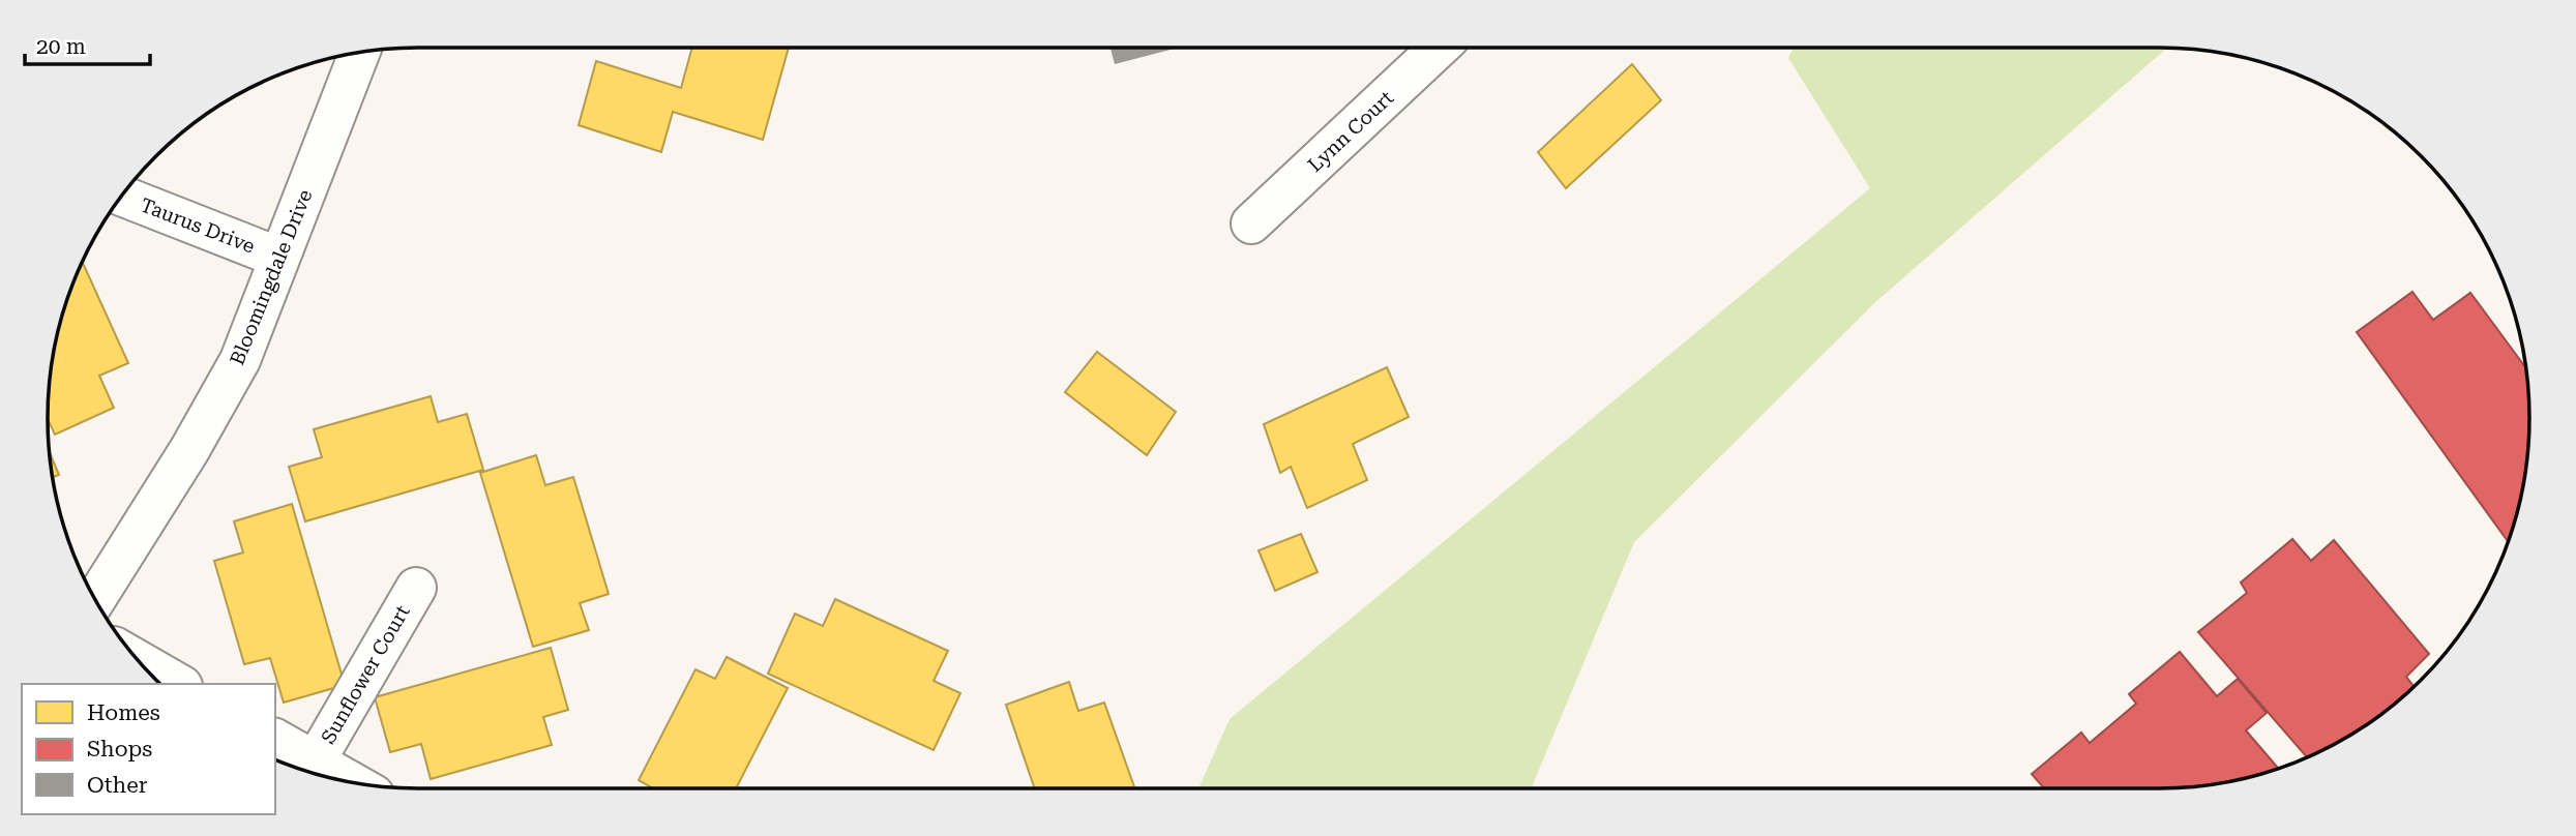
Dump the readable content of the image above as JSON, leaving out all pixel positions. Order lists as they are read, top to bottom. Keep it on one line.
{"streets":{"street":["Lynn Court","Taurus Drive","Bloomingdale Drive","Sunflower Court"]},"crossings":[["Taurus Drive","Bloomingdale Drive"]],"legend":["Homes","Shops","Other"],"scale_bar":"20 m"}
